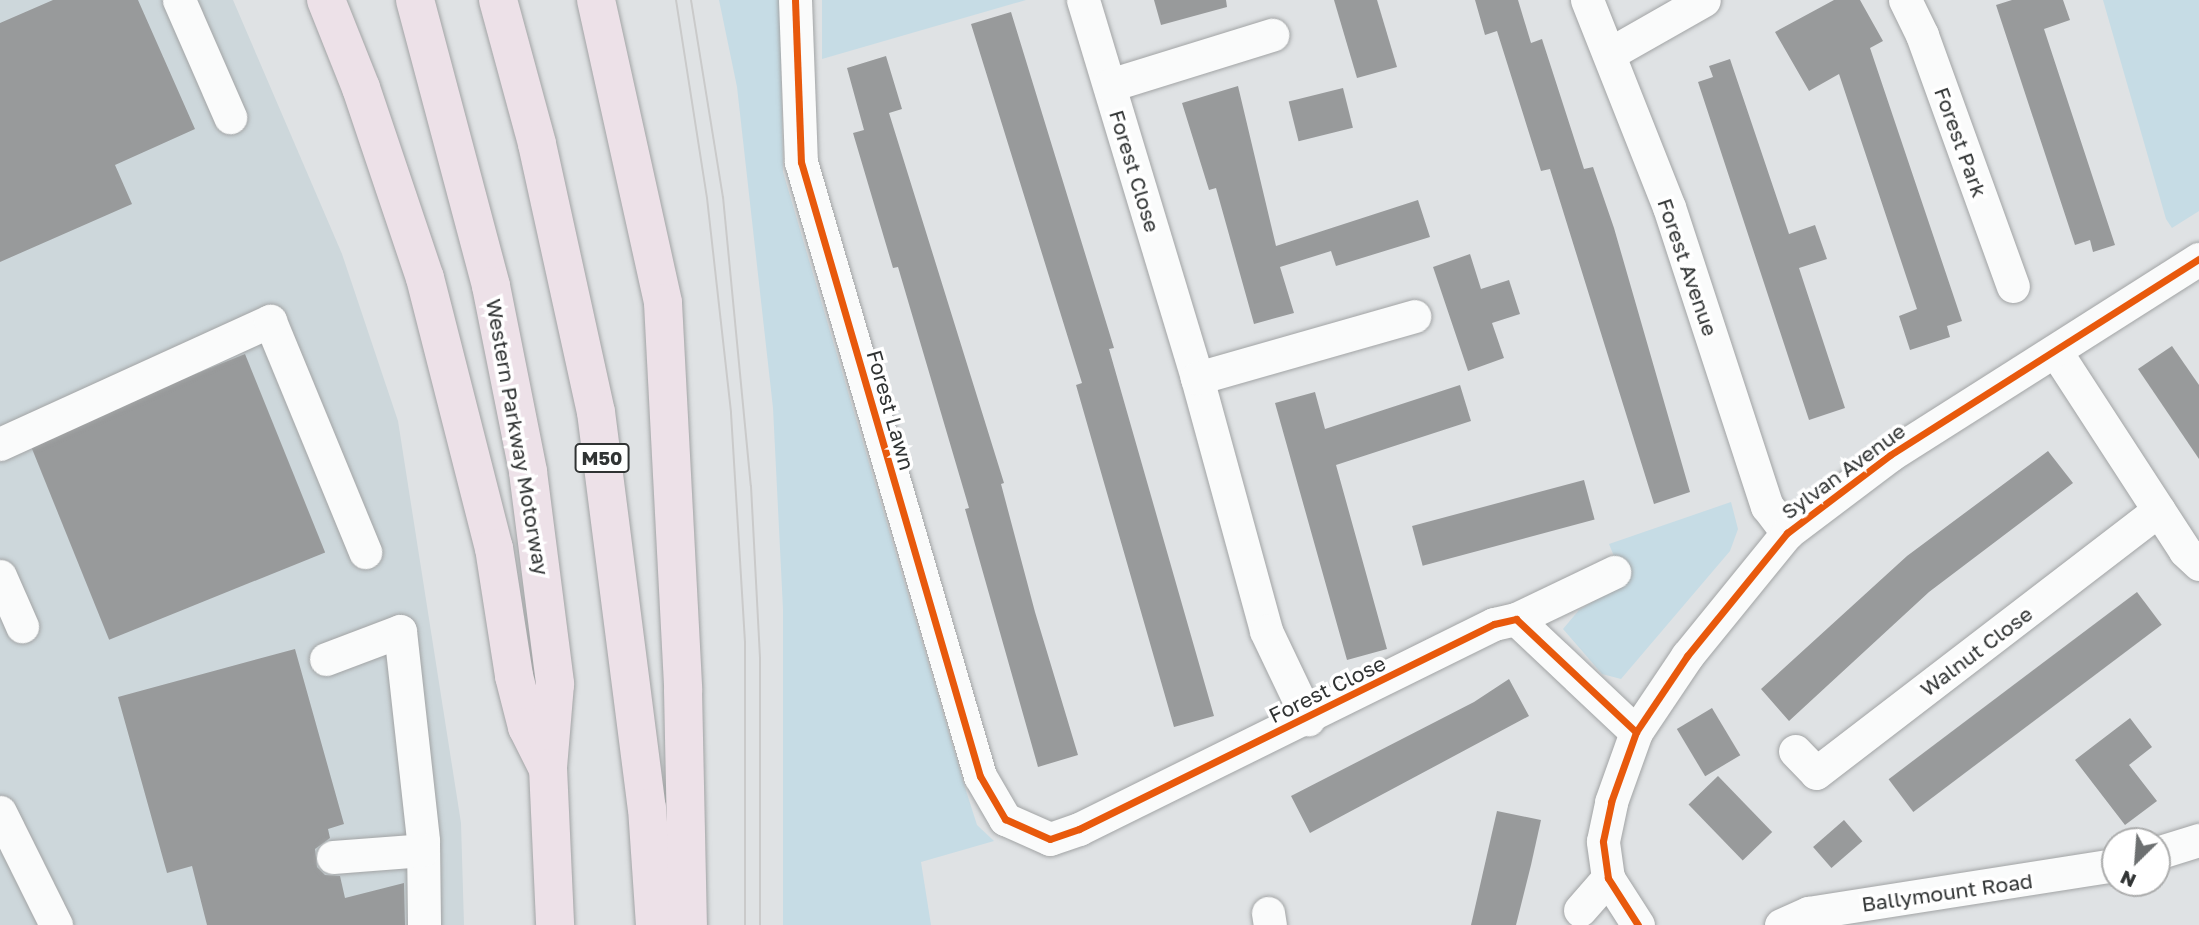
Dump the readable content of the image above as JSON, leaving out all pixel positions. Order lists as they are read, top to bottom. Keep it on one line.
{"streets":{"highway":["Western Parkway Motorway","M50"],"street":["Forest Park","Forest Close","Forest Avenue","Forest Lawn","Sylvan Avenue","Walnut Close","Ballymount Road"]},"crossings":[["Forest Close","Forest Lawn"],["Forest Avenue","Sylvan Avenue"]],"north":"bottom left"}
